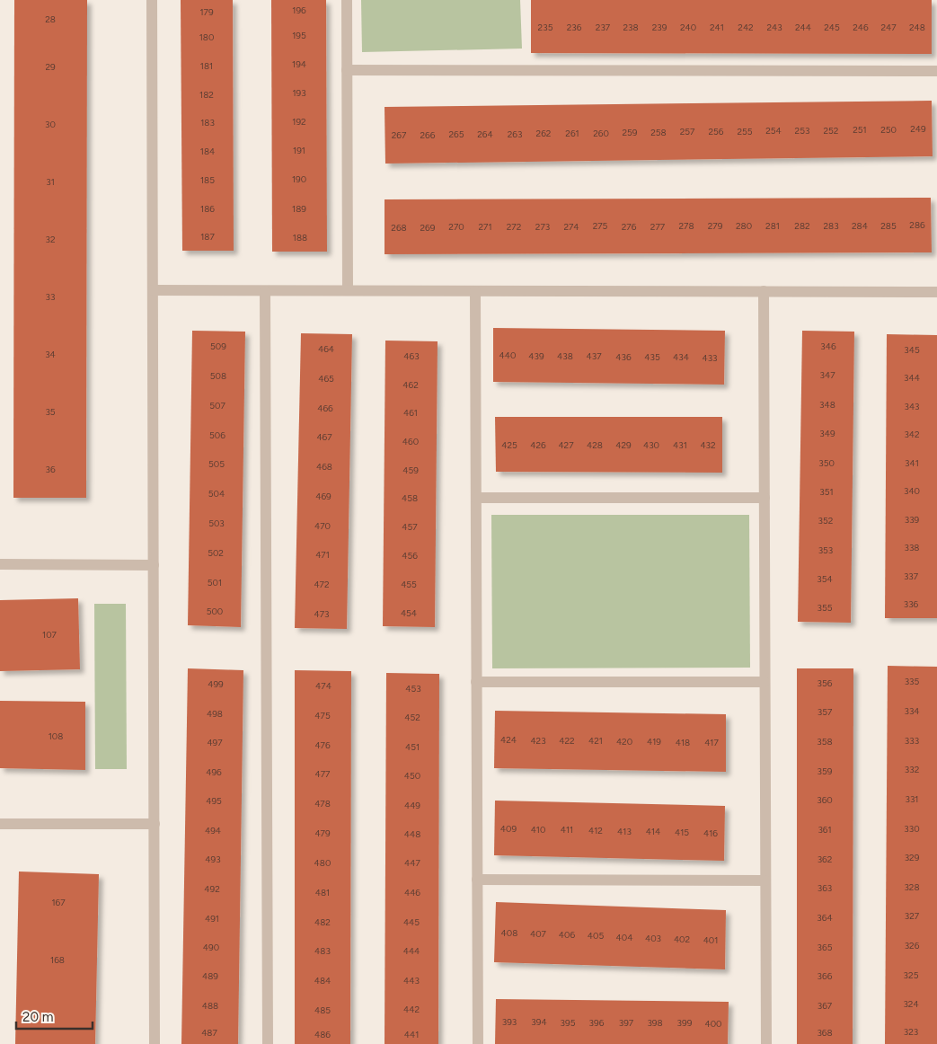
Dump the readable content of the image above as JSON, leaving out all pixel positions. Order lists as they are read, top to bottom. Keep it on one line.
{"house_numbers":["196","179","28","235","236","237","238","239","240","241","242","243","244","245","246","247","248","195","180","194","181","29","193","182","192","183","30","249","251","250","254","253","252","257","256","255","259","258","262","261","260","265","264","263","267","266","191","184","190","185","31","186","189","286","275","278","279","280","281","282","283","284","285","270","271","272","273","274","276","277","268","269","187","188","32","33","509","346","464","345","34","440","463","439","438","437","436","435","434","433","347","508","344","465","462","348","507","343","466","35","461","349","342","506","467","460","425","426","427","428","429","430","431","432","350","341","505","468","36","459","340","351","504","469","458","339","352","503","470","457","338","353","502","471","456","337","354","501","472","455","336","355","500","454","473","107","335","356","499","474","453","334","357","498","475","452","108","424","423","422","421","333","420","419","358","497","418","417","476","451","332","359","496","477","450","331","360","495","478","449","409","330","410","411","361","494","412","413","414","415","479","416","448","329","493","362","480","447","328","363","492","481","446","167","327","364","491","482","445","408","407","406","405","404","403","402","401","326","490","365","483","444","168","325","489","366","484","443","324","488","367","442","485","393","394","395","396","397","398","399","400","323","487","368","486","441"],"scale_bar":"20 m"}
